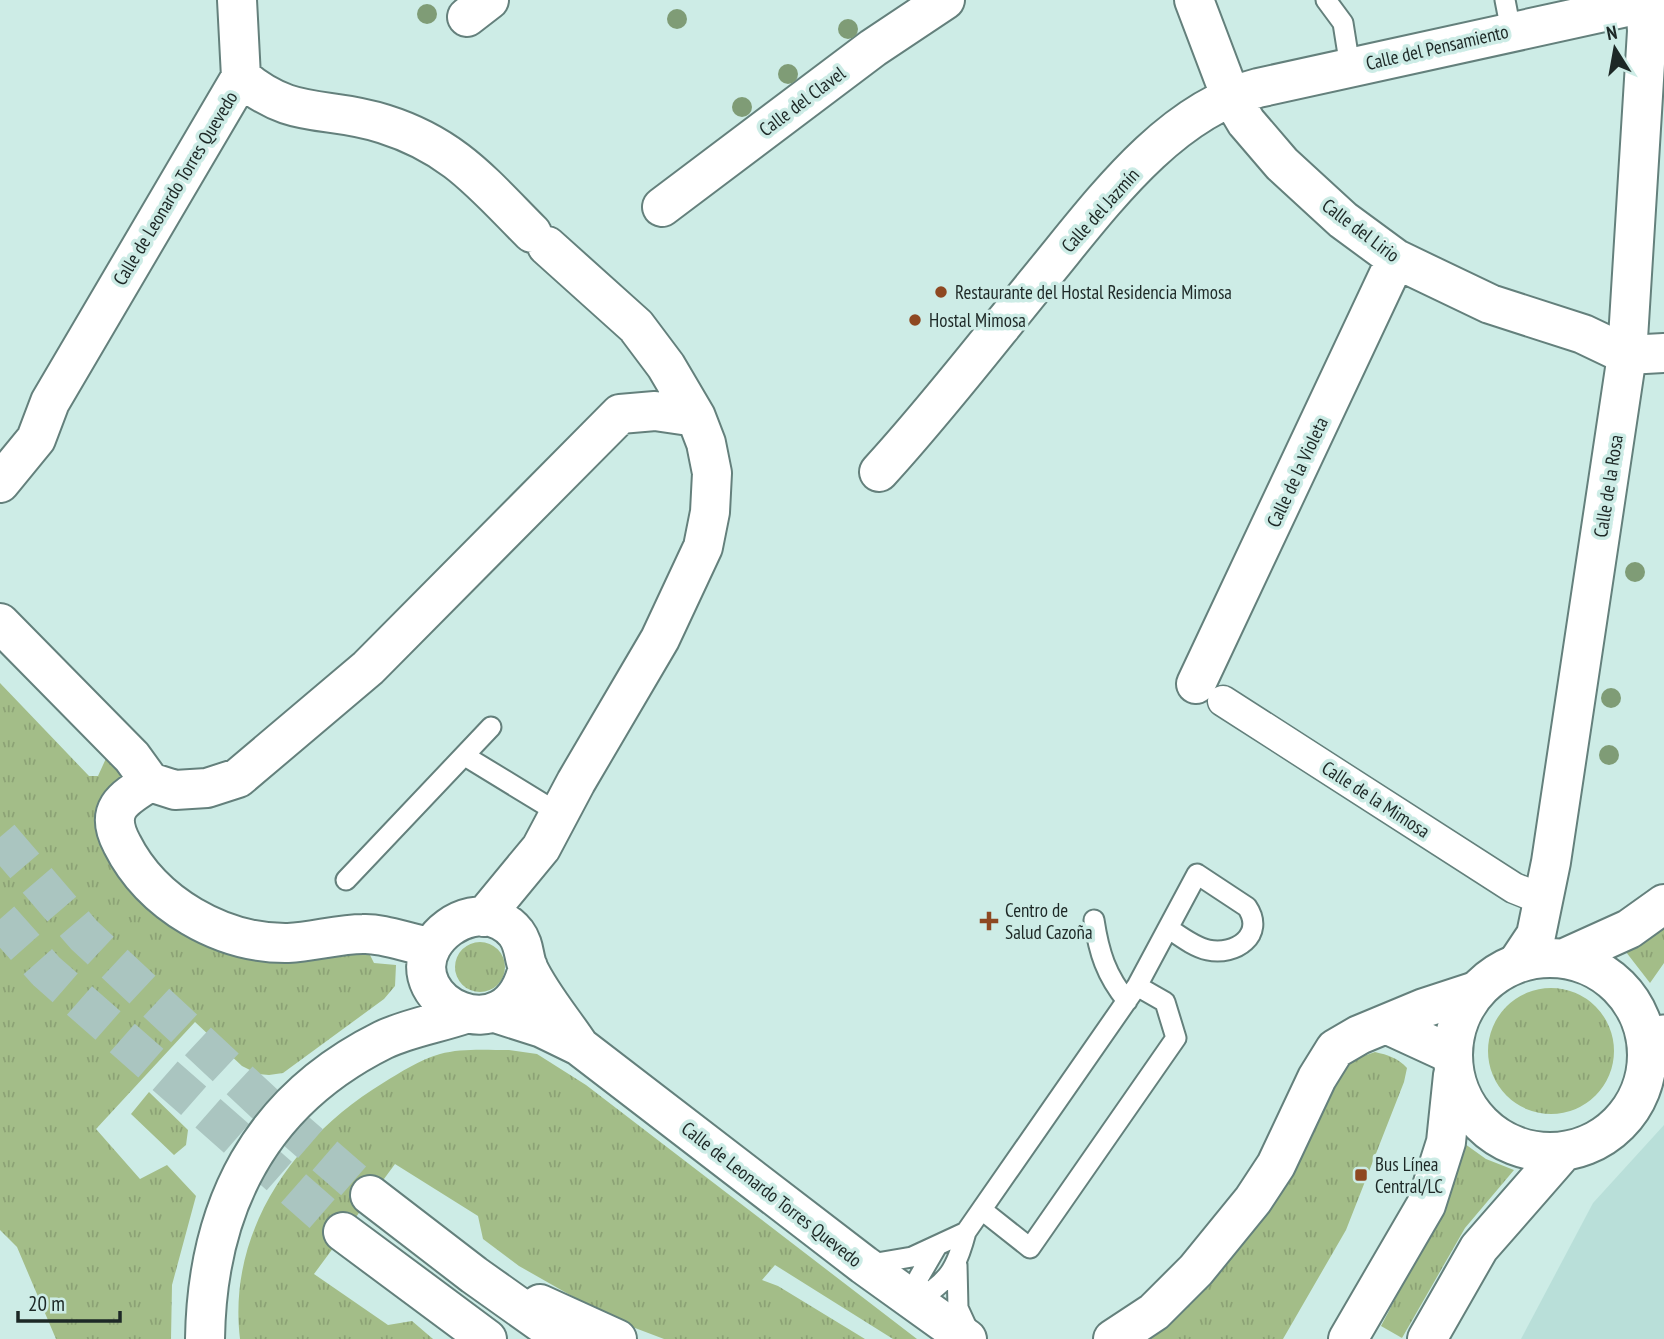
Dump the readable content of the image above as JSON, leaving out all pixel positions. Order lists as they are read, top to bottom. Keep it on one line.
{"streets":{"street":["Calle del Pensamiento","Calle del Clavel","Calle de Leonardo Torres Quevedo","Calle del Jazmín","Calle del Lirio","Calle de la Violeta","Calle de la Rosa","Calle de la Mimosa"]},"crossings":[["Calle del Pensamiento","Calle del Jazmín"],["Calle del Pensamiento","Calle del Lirio"],["Calle del Pensamiento","Calle de la Rosa"],["Calle del Jazmín","Calle del Lirio"],["Calle del Lirio","Calle de la Violeta"],["Calle del Lirio","Calle de la Rosa"],["Calle de la Violeta","Calle de la Mimosa"]],"places":{"other":["Restaurante del Hostal Residencia Mimosa","Hostal Mimosa"],"health":["Centro de Salud Cazoña"],"transit":["Bus Línea Central/LC"]},"scale_bar":"20 m","north":"top"}
